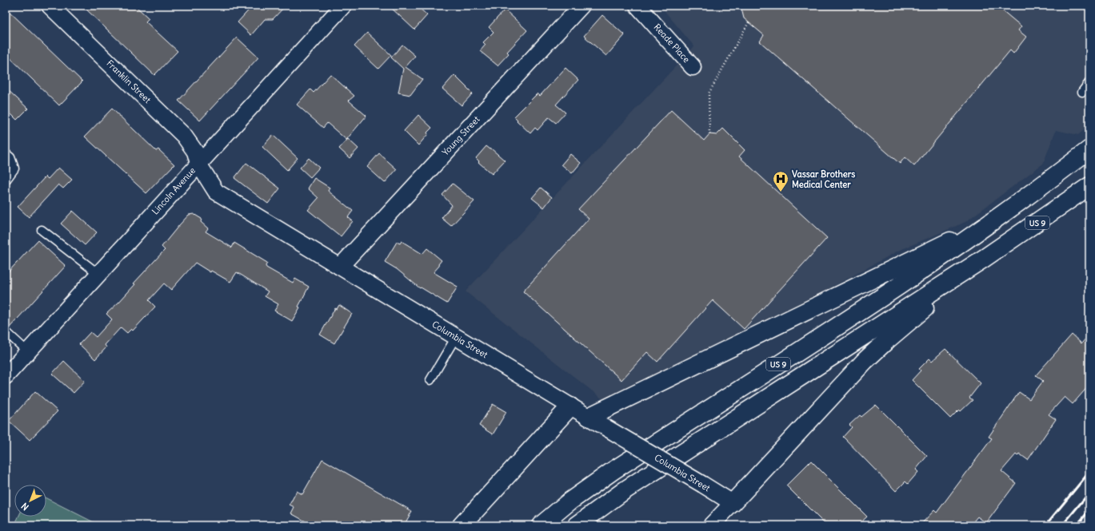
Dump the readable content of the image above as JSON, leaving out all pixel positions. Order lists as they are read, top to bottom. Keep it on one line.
{"streets":{"highway":["US 9"],"street":["Reade Place","Franklin Street","Young Street","Lincoln Avenue","Columbia Street"]},"crossings":[["Franklin Street","Lincoln Avenue"],["Franklin Street","Columbia Street"],["Young Street","Columbia Street"],["Lincoln Avenue","Columbia Street"]],"places":{"hospital":["Vassar Brothers Medical Center"]},"north":"bottom left"}
